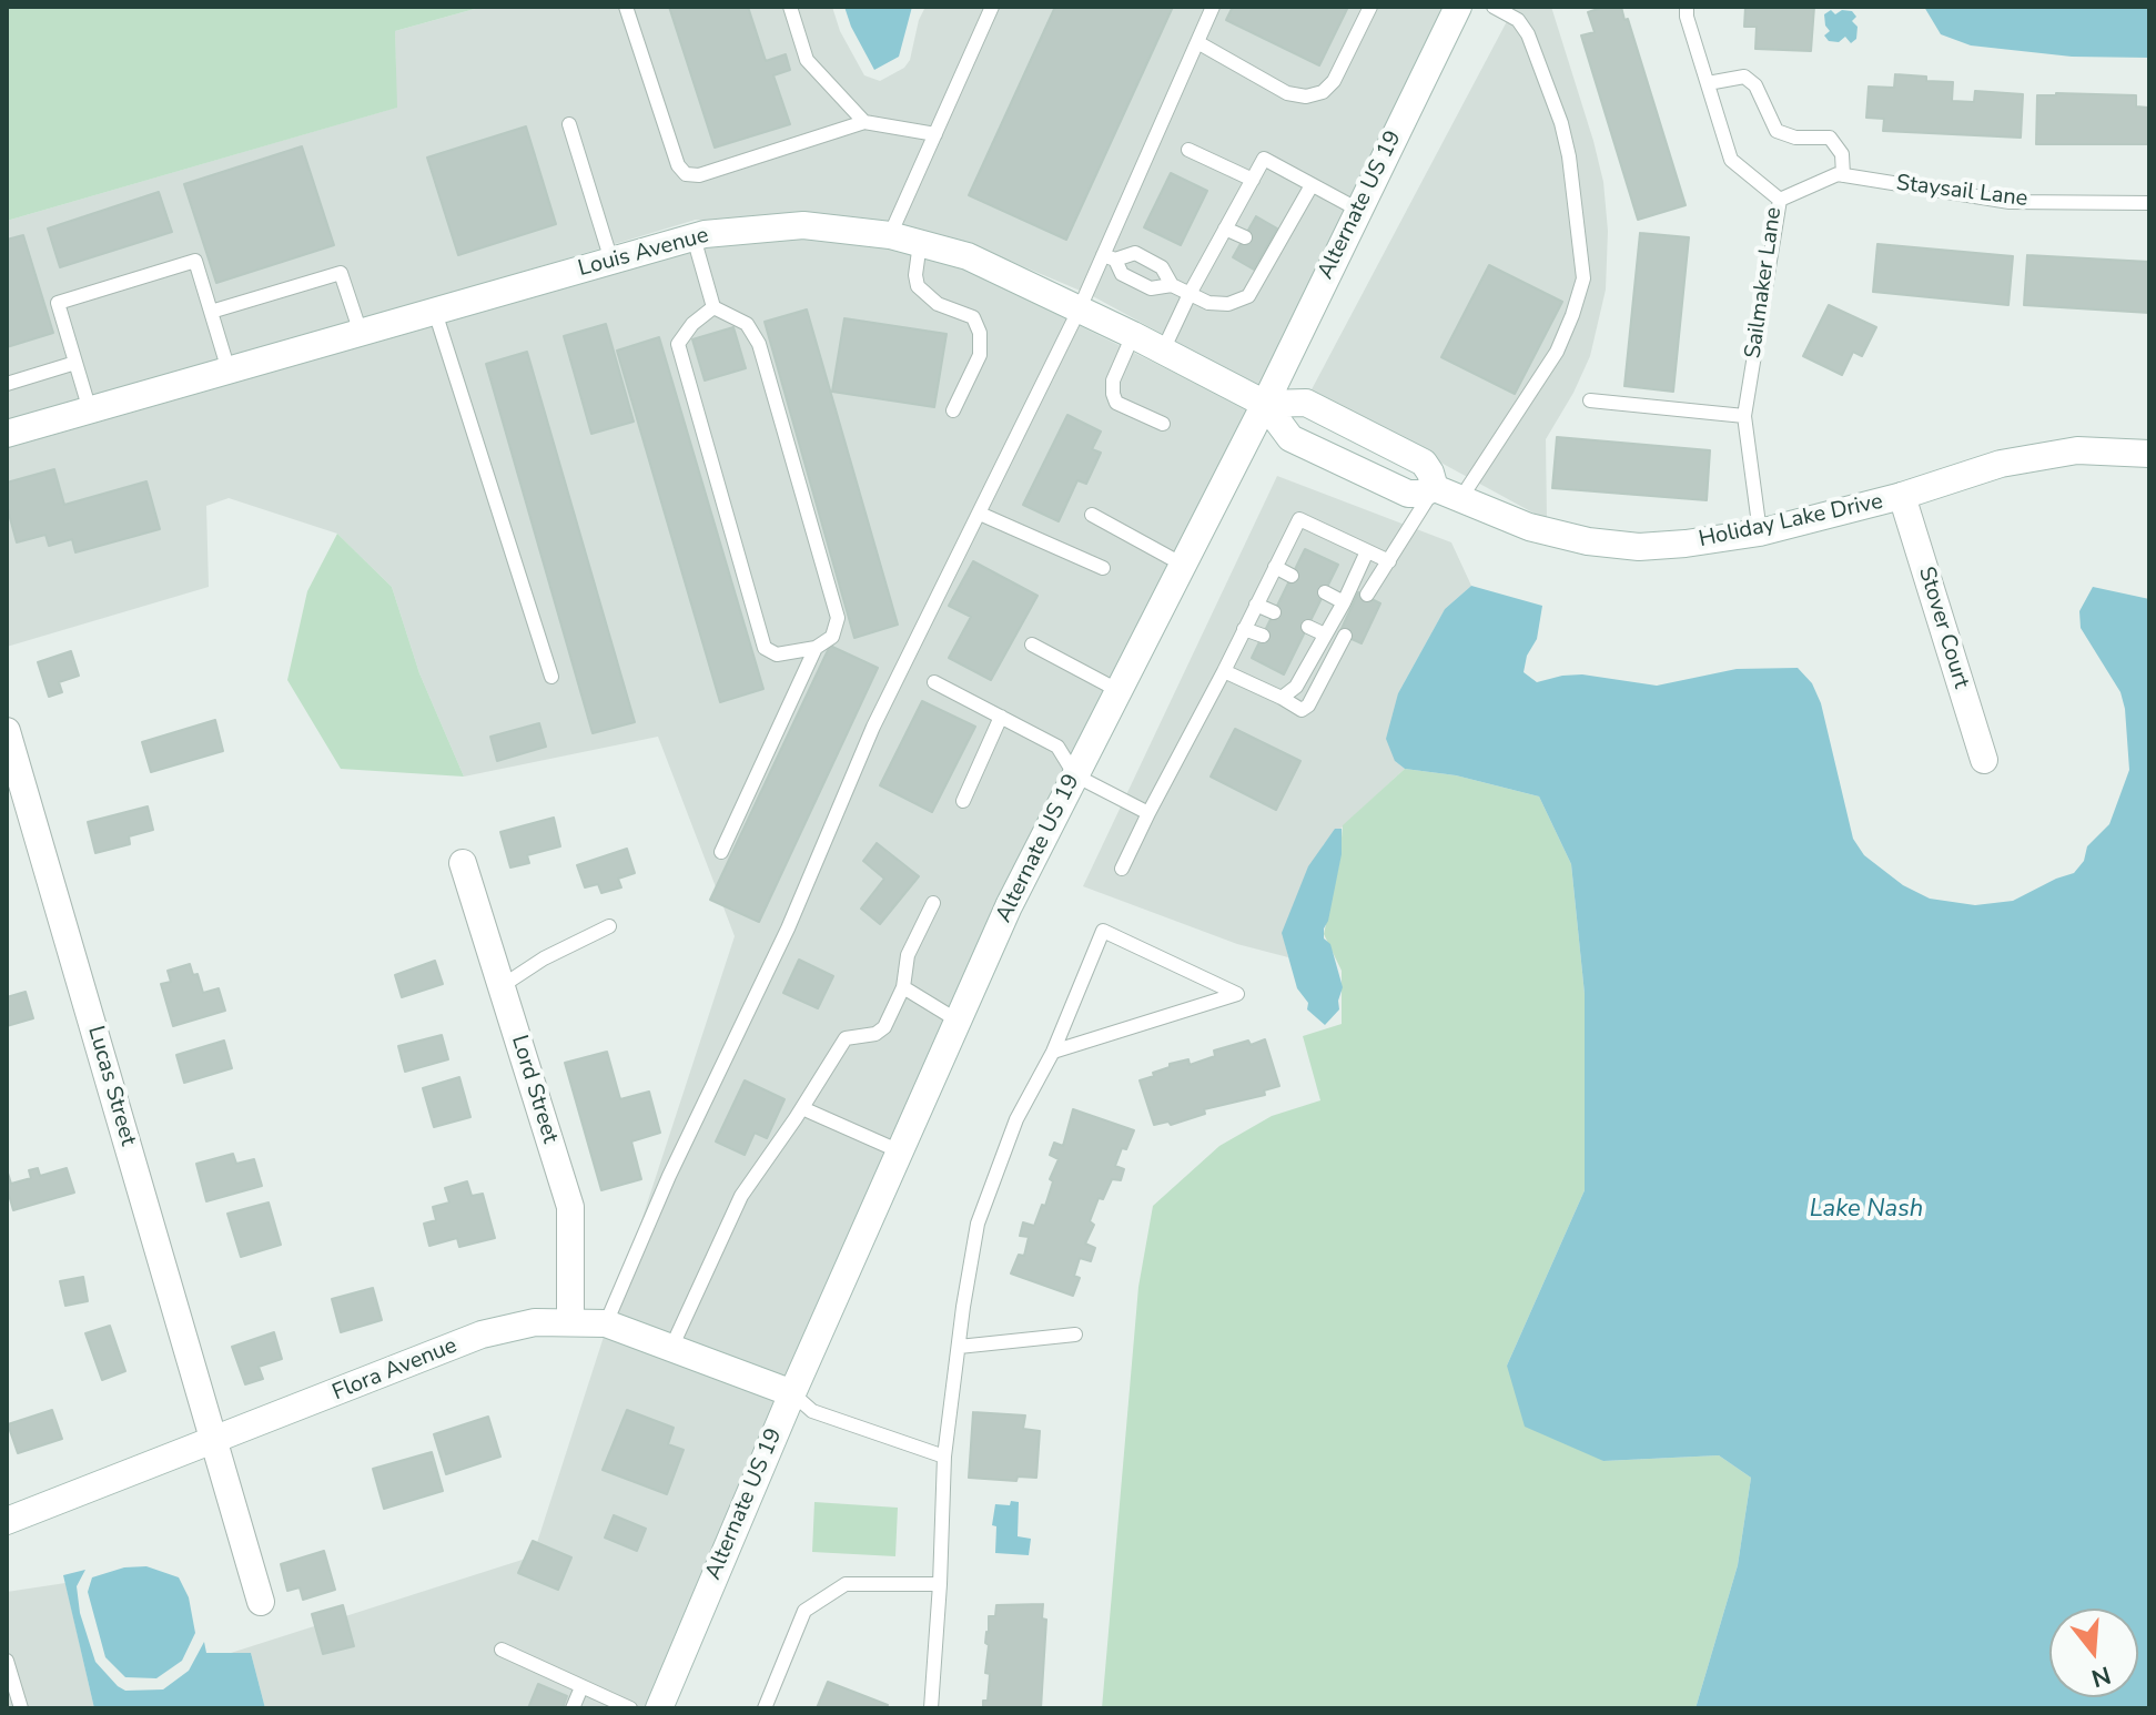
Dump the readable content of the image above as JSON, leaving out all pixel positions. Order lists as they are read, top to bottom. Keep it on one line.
{"streets":{"street":["Alternate US 19","Louis Avenue","Holiday Lake Drive","Stover Court","Lucas Street","Lord Street","Flora Avenue"],"lane":["Staysail Lane","Sailmaker Lane"]},"crossings":[["Staysail Lane","Sailmaker Lane"],["Alternate US 19","Louis Avenue"],["Alternate US 19","Holiday Lake Drive"],["Alternate US 19","Flora Avenue"],["Louis Avenue","Holiday Lake Drive"],["Sailmaker Lane","Holiday Lake Drive"],["Holiday Lake Drive","Stover Court"],["Lucas Street","Flora Avenue"],["Lord Street","Flora Avenue"]],"water":["Lake Nash"],"north":"bottom"}
